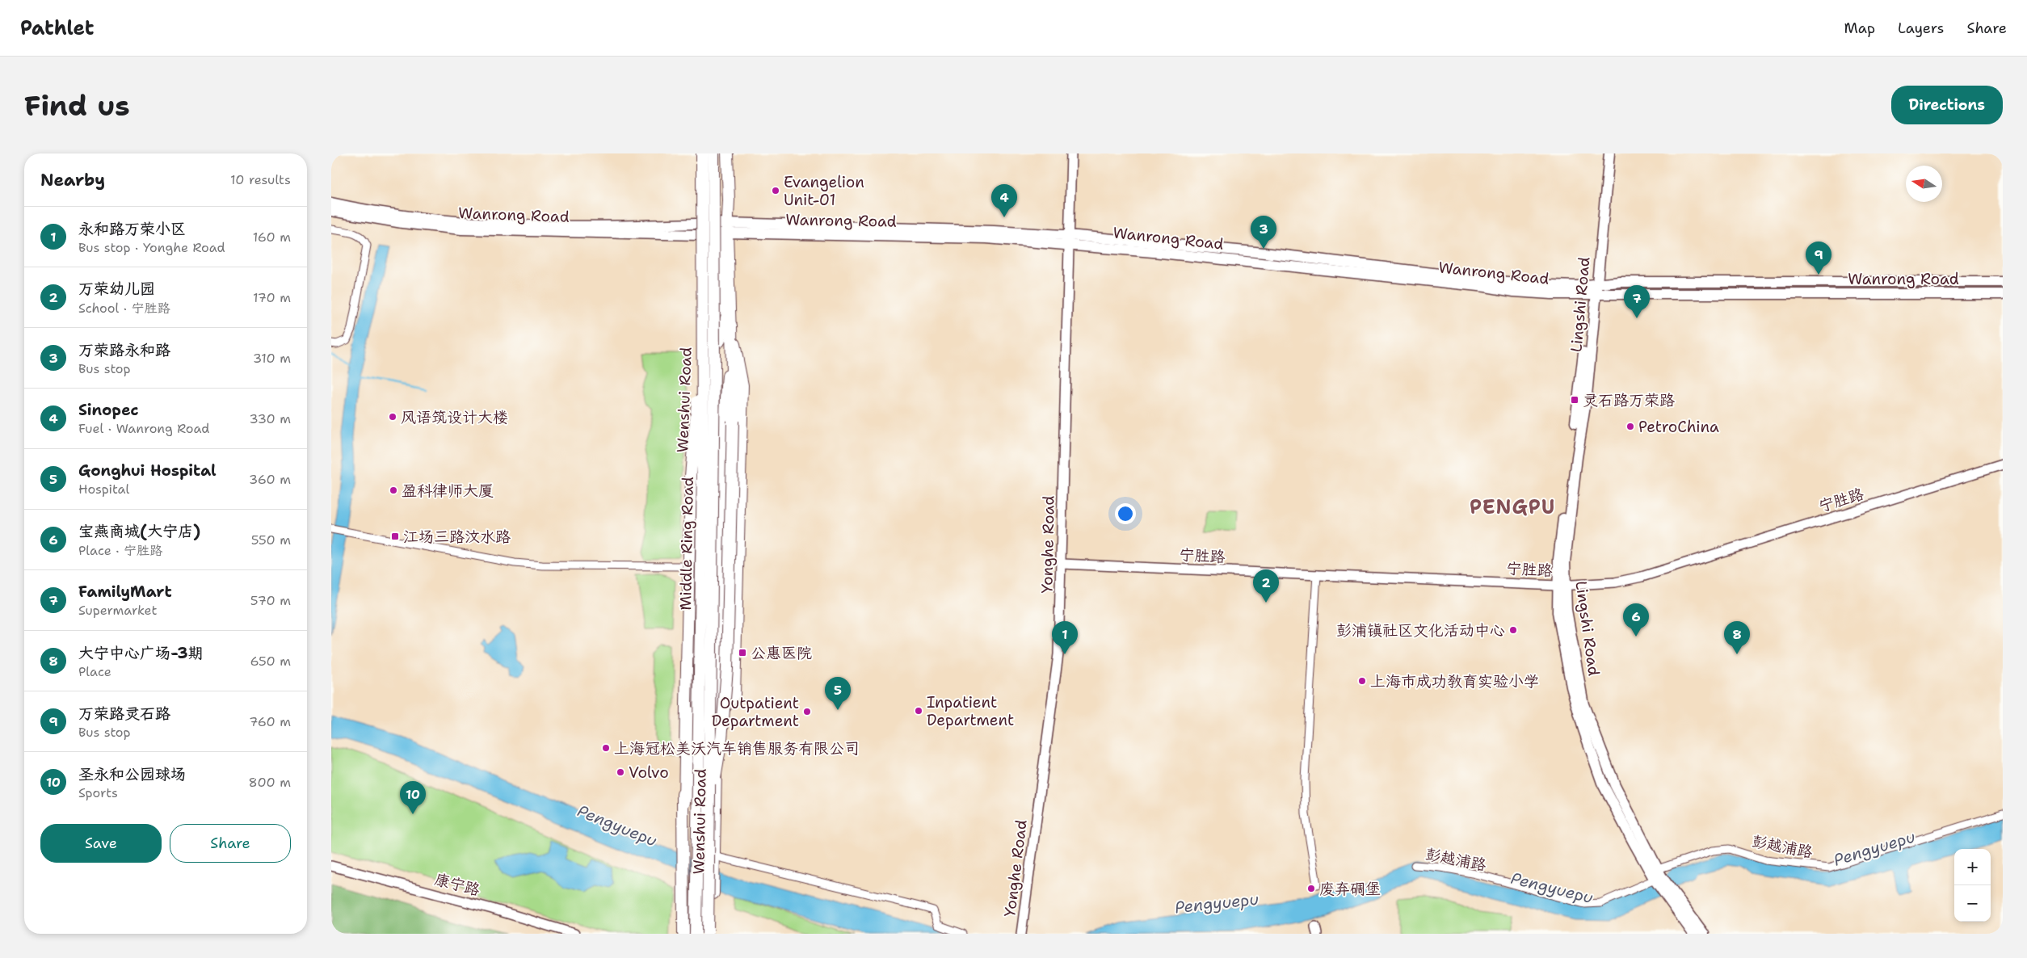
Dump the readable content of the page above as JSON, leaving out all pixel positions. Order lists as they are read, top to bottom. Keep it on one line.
{"streets":{"main road":["Wanrong Road","Lingshi Road","Wenshui Road","Middle Ring Road"],"street":["宁胜路","Yonghe Road","彭越浦路","康宁路"]},"crossings":[["Wanrong Road","Lingshi Road"],["Wanrong Road","Wenshui Road"],["Wanrong Road","Yonghe Road"],["Lingshi Road","宁胜路"],["Lingshi Road","彭越浦路"],["宁胜路","Yonghe Road"]],"districts":["PENGPU"],"water":["Pengyuepu"],"places":{"other":["Evangelion Unit-01","风语筑设计大楼","PetroChina","盈科律师大厦","彭浦镇社区文化活动中心","上海市成功教育实验小学","Inpatient Department","Outpatient Department","上海冠松美沃汽车销售服务有限公司","Volvo","废弃碉堡"],"transit":["灵石路万荣路","江场三路汶水路","公惠医院"]},"north":"left","page":{"header":"Pathlet","nav":["Map","Layers","Share"],"buttons":["Directions",["Save","Share"]],"title":"Find us","heading":["Nearby","10 results"],"pins":["4","3","9","7","2","6","1","8","5","10"],"list":[{"mark":"1","name":"永和路万荣小区","note":"Bus stop · Yonghe Road","value":"160 m"},{"mark":"2","name":"万荣幼儿园","note":"School · 宁胜路","value":"170 m"},{"mark":"3","name":"万荣路永和路","note":"Bus stop","value":"310 m"},{"mark":"4","name":"Sinopec","note":"Fuel · Wanrong Road","value":"330 m"},{"mark":"5","name":"Gonghui Hospital","note":"Hospital","value":"360 m"},{"mark":"6","name":"宝燕商城(大宁店)","note":"Place · 宁胜路","value":"550 m"},{"mark":"7","name":"FamilyMart","note":"Supermarket","value":"570 m"},{"mark":"8","name":"大宁中心广场-3期","note":"Place","value":"650 m"},{"mark":"9","name":"万荣路灵石路","note":"Bus stop","value":"760 m"},{"mark":"10","name":"圣永和公园球场","note":"Sports","value":"800 m"}],"map_buttons":["+","−"]}}
